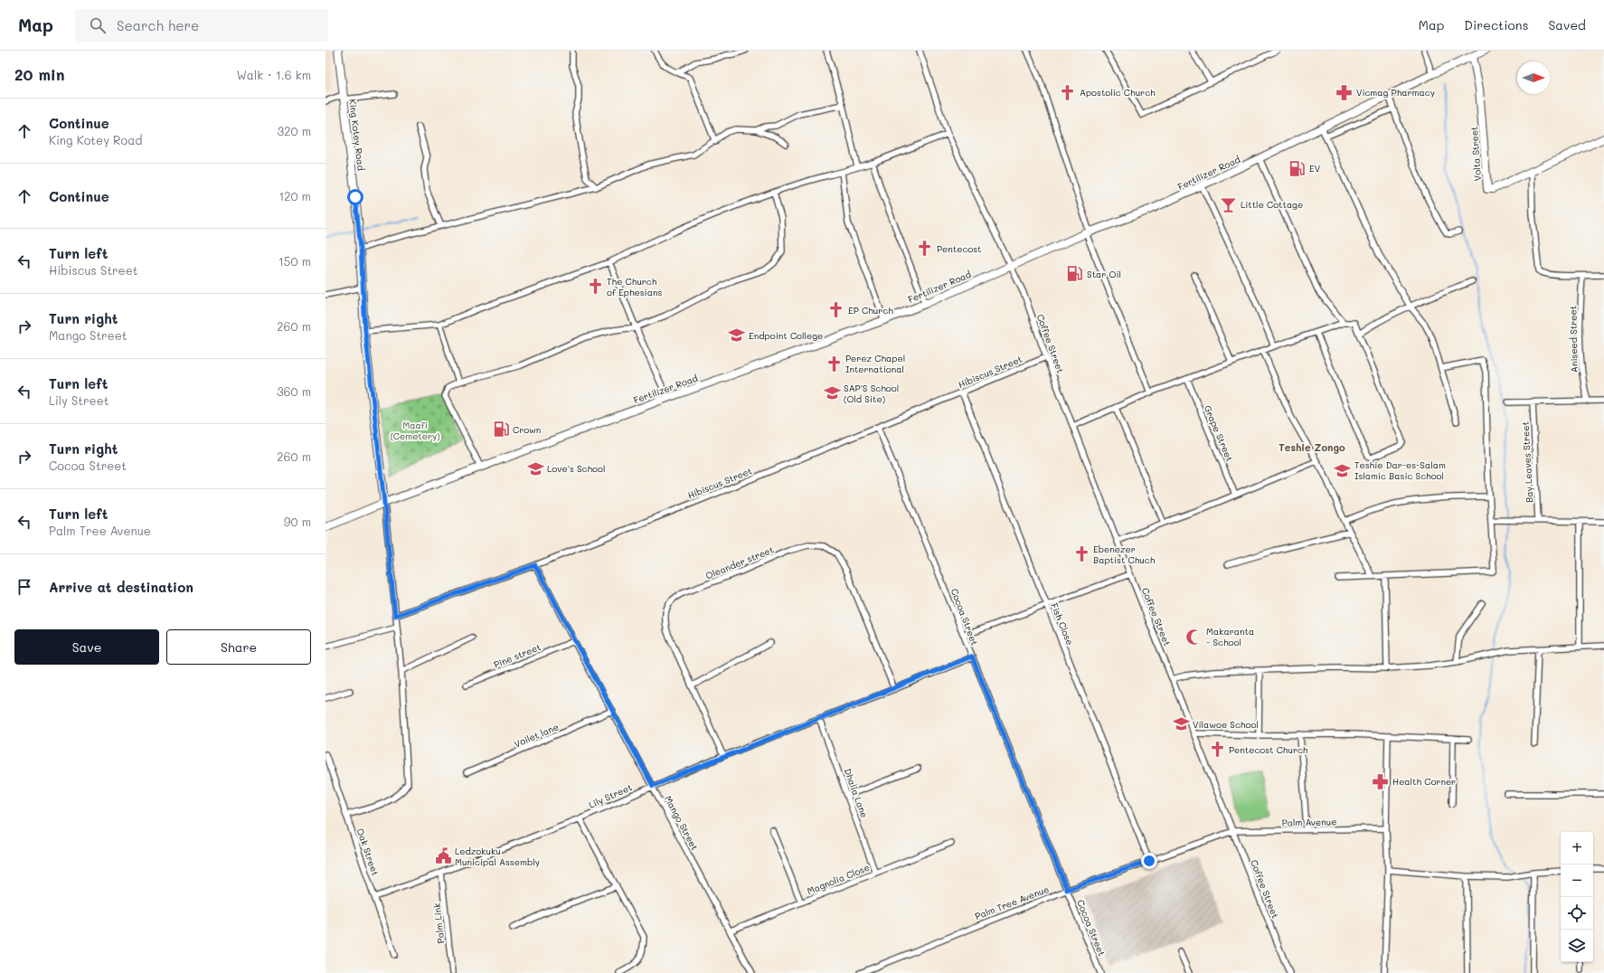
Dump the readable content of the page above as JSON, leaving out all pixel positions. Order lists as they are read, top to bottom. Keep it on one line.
{"streets":{"street":["King Kotey Road","Volta Street","Fertilizer Road","Aniseed Street","Coffee Street","Hibiscus Street","Grape Street","Bay Leaves Street","Oleander street","Cocoa Street","Fish Close","Pine street","Voilet lane","Dhalia Lane","Lily Street","Palm Avenue","Mango Street","Oak Street","Magnolia Close","Palm Tree Avenue","Palm Link"]},"crossings":[["King Kotey Road","Fertilizer Road"],["Volta Street","Fertilizer Road"],["Fertilizer Road","Coffee Street"],["Coffee Street","Hibiscus Street"],["Coffee Street","Palm Avenue"],["Coffee Street","Palm Tree Avenue"],["Hibiscus Street","Cocoa Street"],["Hibiscus Street","Fish Close"],["Hibiscus Street","Mango Street"],["Oleander street","Lily Street"],["Cocoa Street","Lily Street"],["Cocoa Street","Palm Tree Avenue"],["Fish Close","Palm Tree Avenue"],["Pine street","Mango Street"],["Voilet lane","Mango Street"],["Dhalia Lane","Lily Street"],["Dhalia Lane","Magnolia Close"],["Lily Street","Mango Street"],["Lily Street","Oak Street"],["Lily Street","Palm Link"],["Palm Avenue","Palm Tree Avenue"],["Mango Street","Magnolia Close"]],"districts":["Teshie Zongo"],"parks":["Maafi (Cemetery)"],"places":{"church":["Apostolic Church","Pentecost","The Church of Ephesians","EP Church","Perez Chapel International","Ebenezer Baptist Chuch","Pentecost Church"],"pharmacy":["Vicmag Pharmacy","Health Corner"],"fuel station":["EV","Star Oil","Crown"],"bar":["Little Cottage"],"school or university":["Endpoint College","SAP'S School (Old Site)","Love's School","Teshie Dar-es-Salam Islamic Basic School","Vilawoe School"],"mosque":["Makaranta - School"],"public building":["Ledzokuku Municipal Assembly"]},"north":"right","page":{"header":"Map","search":"Search here","nav":["Map","Directions","Saved"],"heading":["20 min","Walk · 1.6 km"],"list":[["Continue","King Kotey Road","320 m"],["Continue","120 m"],["Turn left","Hibiscus Street","150 m"],["Turn right","Mango Street","260 m"],["Turn left","Lily Street","360 m"],["Turn right","Cocoa Street","260 m"],["Turn left","Palm Tree Avenue","90 m"],"Arrive at destination"],"buttons":["Save","Share"],"map_buttons":["+","−"]}}
